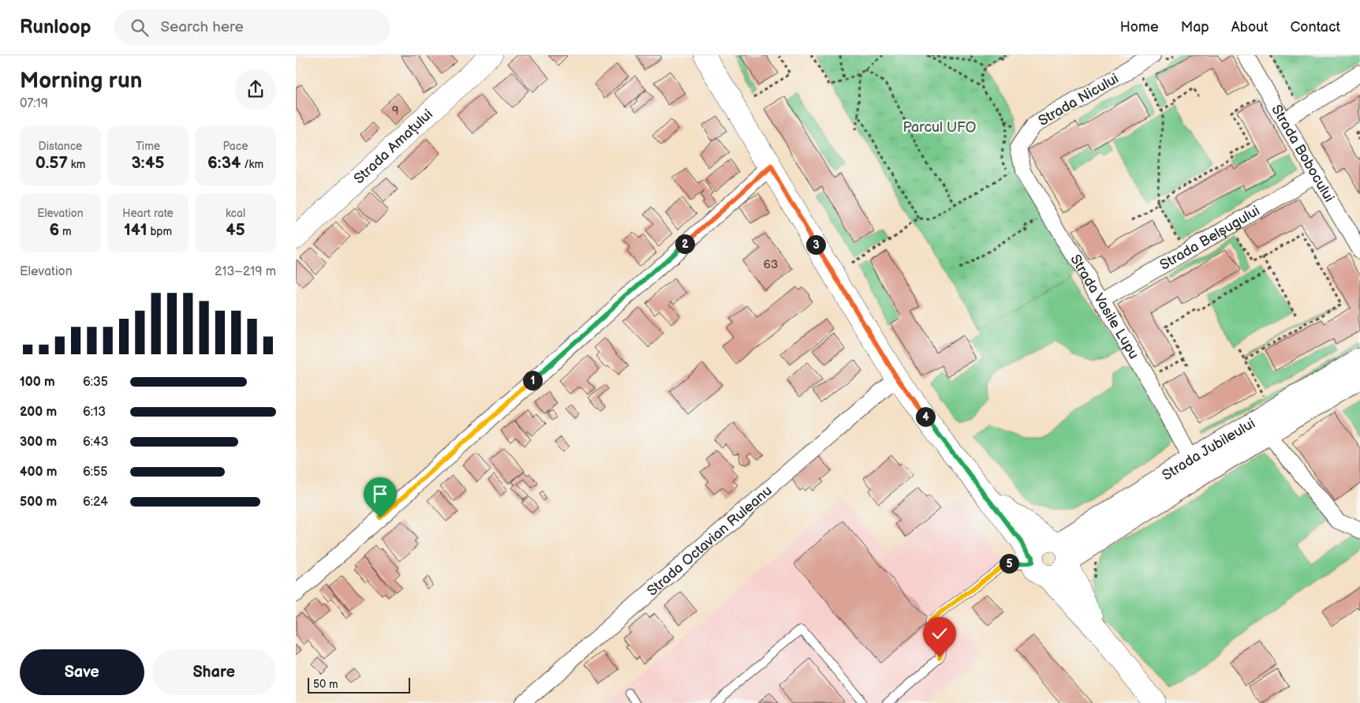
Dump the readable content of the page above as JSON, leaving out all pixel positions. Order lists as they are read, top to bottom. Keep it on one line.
{"streets":{"main road":["Strada Amațului"],"street":["Strada Nicului","Strada Bobocului","Strada Belșugului","Strada Vasile Lupu","Strada Jubileului","Strada Octavian Ruleanu"]},"crossings":[["Strada Nicului","Strada Vasile Lupu"],["Strada Bobocului","Strada Belșugului"],["Strada Belșugului","Strada Vasile Lupu"],["Strada Vasile Lupu","Strada Jubileului"]],"parks":["Parcul UFO"],"house_numbers":["9","63"],"scale_bar":"50 m","page":{"header":"Runloop","search":"Search here","nav":["Home","Map","About","Contact"],"heading":["Morning run","07:19"],"stats":[["Distance","0.57 km"],["Time","3:45"],["Pace","6:34 /km"],["Elevation","6 m"],["Heart rate","141 bpm"],["kcal","45"]],"pins":["2","3","1","4","5"],"chart":["Elevation","213–219 m"],"list":[{"name":"100 m","note":"6:35"},{"name":"200 m","note":"6:13"},{"name":"300 m","note":"6:43"},{"name":"400 m","note":"6:55"},{"name":"500 m","note":"6:24"}],"buttons":["Save","Share"],"scale":"50 m"}}
